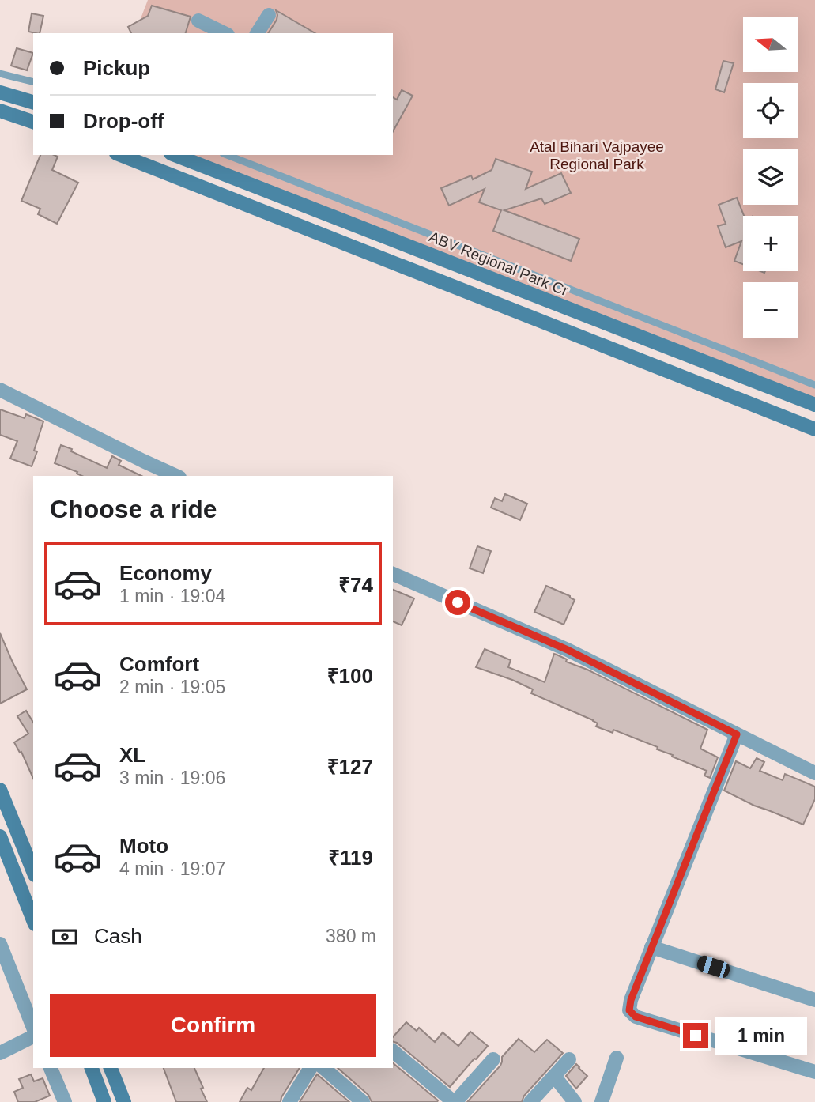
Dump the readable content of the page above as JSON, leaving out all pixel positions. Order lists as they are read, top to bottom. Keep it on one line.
{"streets":{"street":["ABV Regional Park Cr"]},"parks":["Atal Bihari Vajpayee Regional Park"],"north":"left","page":{"map_buttons":["+","−"],"banner":["Pickup","Drop-off"],"heading":"Choose a ride","list":[{"name":"Economy","note":"1 min · 19:04","value":"₹74"},{"name":"Comfort","note":"2 min · 19:05","value":"₹100"},{"name":"XL","note":"3 min · 19:06","value":"₹127"},{"name":"Moto","note":"4 min · 19:07","value":"₹119"}],"pay":["Cash","380 m"],"buttons":"Confirm","bubble":"1 min"}}
